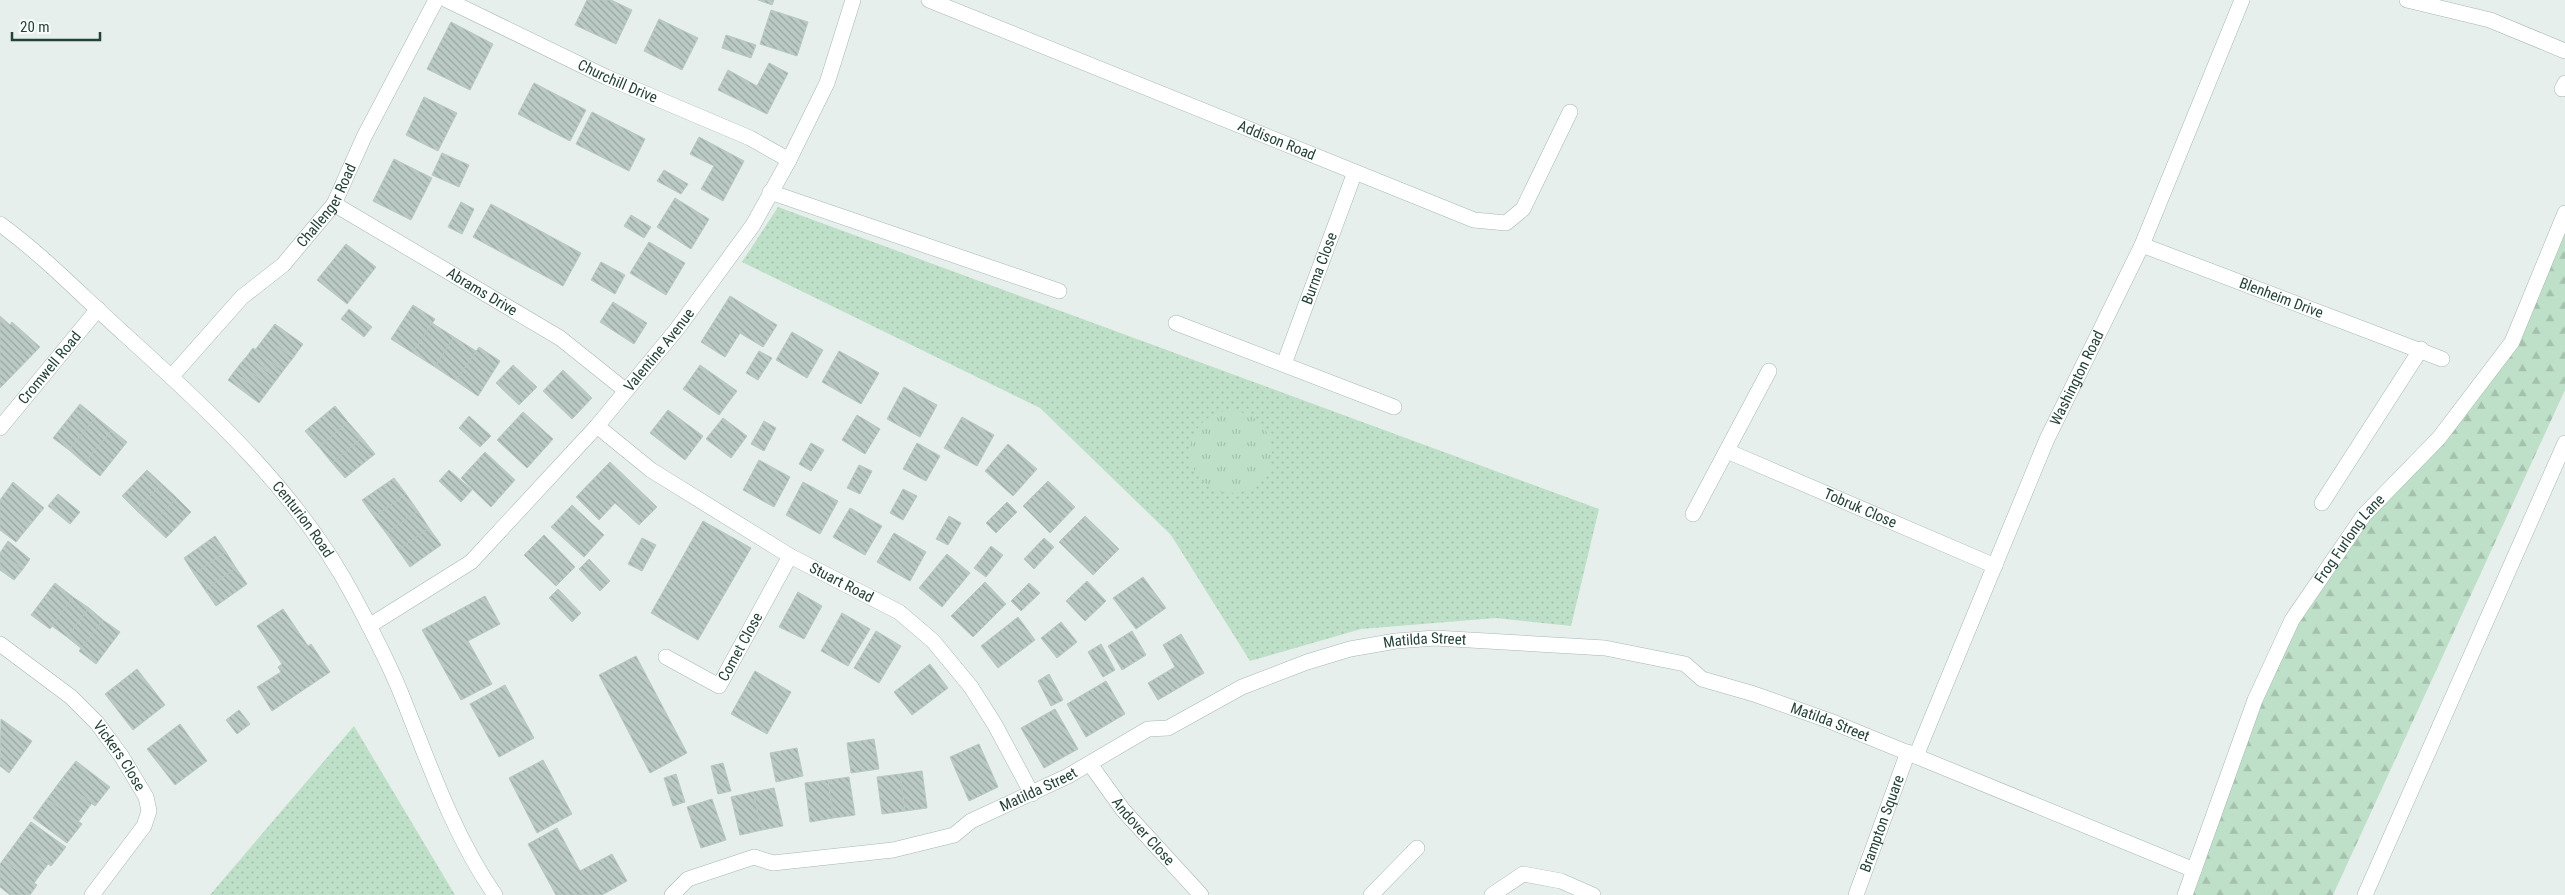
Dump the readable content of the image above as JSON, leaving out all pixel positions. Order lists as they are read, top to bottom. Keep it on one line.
{"streets":{"street":["Churchill Drive","Addison Road","Challenger Road","Burma Close","Abrams Drive","Blenheim Drive","Valentine Avenue","Cromwell Road","Washington Road","Tobruk Close","Centurion Road","Frog Furlong Lane","Stuart Road","Matilda Street","Comet Close","Vickers Close","Brampton Square","Andover Close"]},"crossings":[["Churchill Drive","Valentine Avenue"],["Addison Road","Burma Close"],["Challenger Road","Abrams Drive"],["Challenger Road","Centurion Road"],["Abrams Drive","Valentine Avenue"],["Blenheim Drive","Washington Road"],["Valentine Avenue","Centurion Road"],["Valentine Avenue","Stuart Road"],["Cromwell Road","Centurion Road"],["Washington Road","Tobruk Close"],["Washington Road","Matilda Street"],["Washington Road","Brampton Square"],["Frog Furlong Lane","Matilda Street"],["Stuart Road","Matilda Street"],["Stuart Road","Comet Close"],["Matilda Street","Brampton Square"],["Matilda Street","Andover Close"]],"scale_bar":"20 m"}
